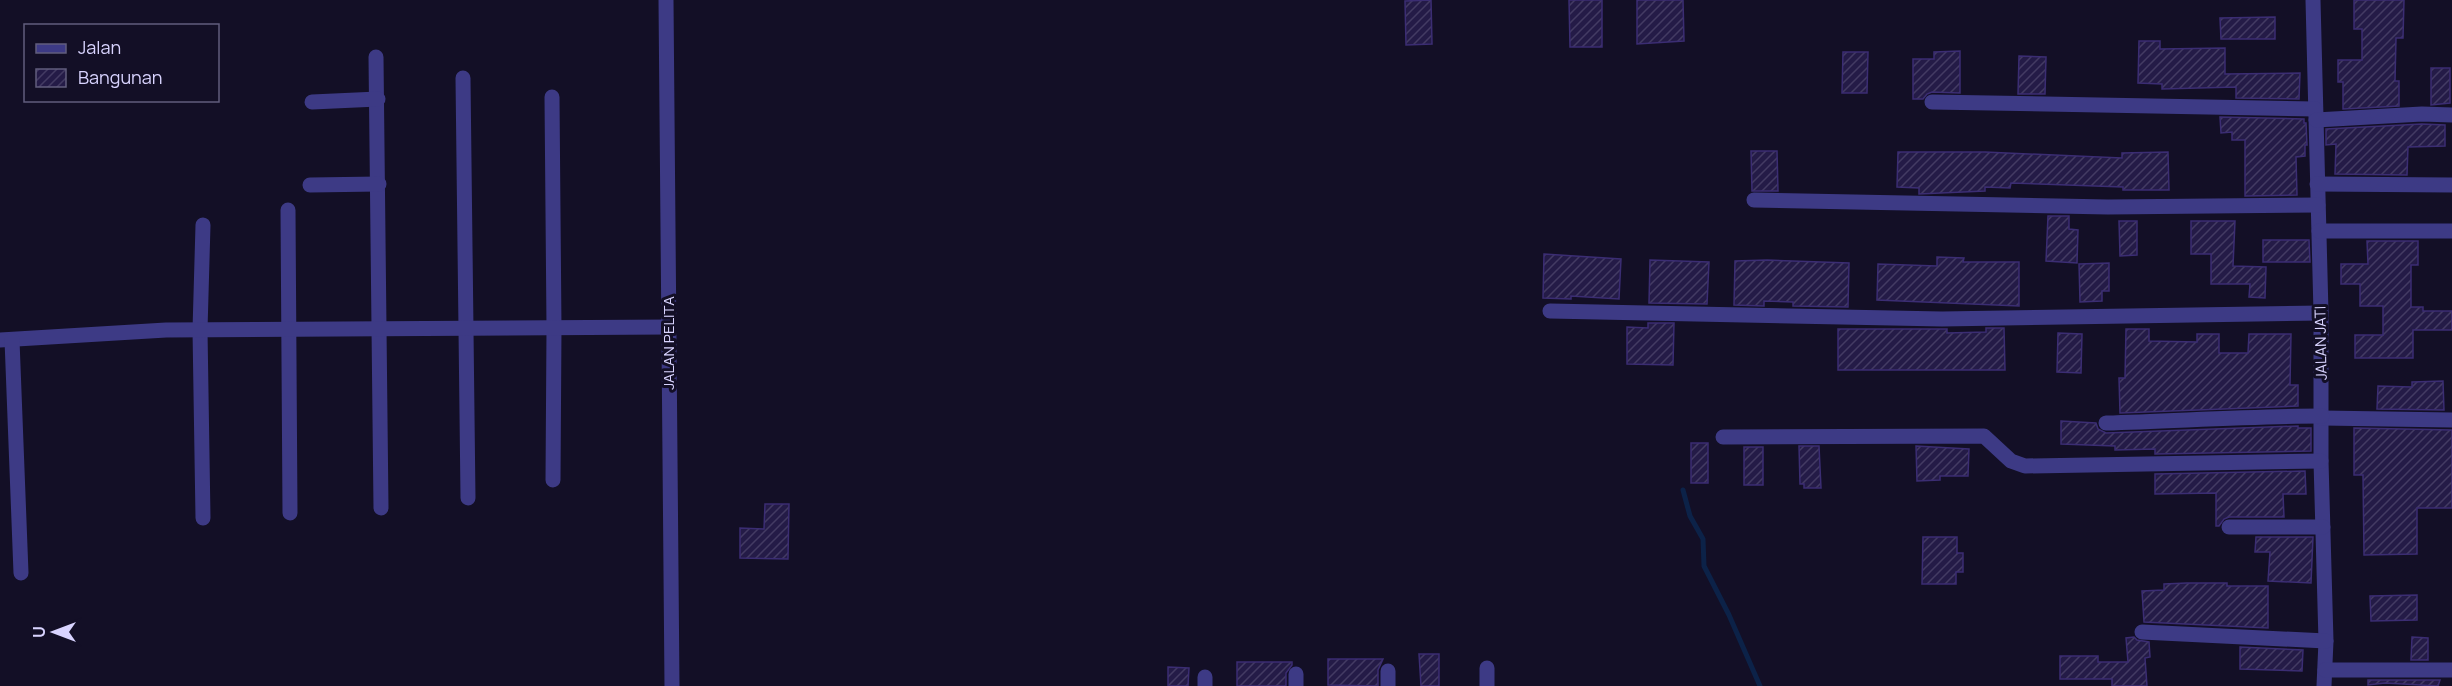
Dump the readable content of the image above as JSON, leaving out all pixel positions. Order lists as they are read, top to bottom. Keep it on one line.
{"streets":{"street":["JALAN PELITA","JALAN JATI"]},"legend":["Jalan","Bangunan"],"north":"left"}
